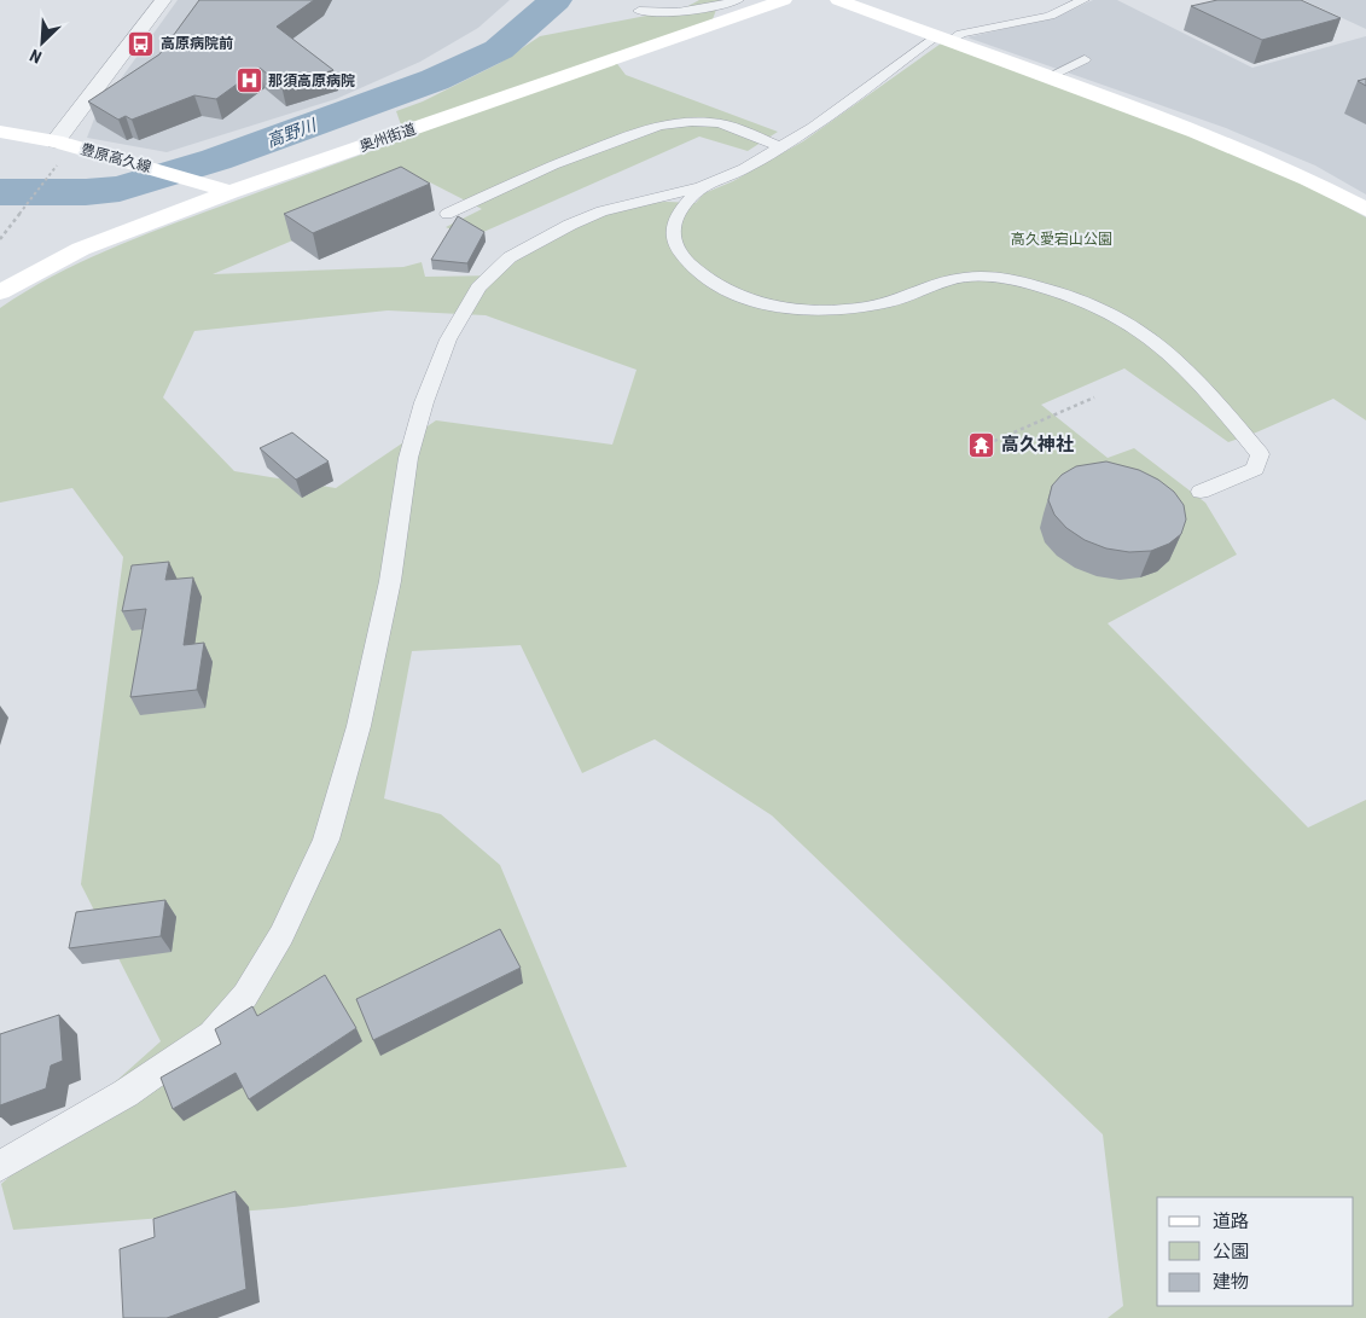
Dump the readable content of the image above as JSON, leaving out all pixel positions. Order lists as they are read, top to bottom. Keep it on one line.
{"streets":{"main road":["奥州街道","豊原高久線"]},"crossings":[["奥州街道","豊原高久線"]],"water":["高野川"],"parks":["高久愛宕山公園"],"places":{"bus stop":["高原病院前"],"hospital":["那須高原病院"],"temple":["高久神社"]},"legend":["道路","公園","建物"],"north":"bottom left"}
